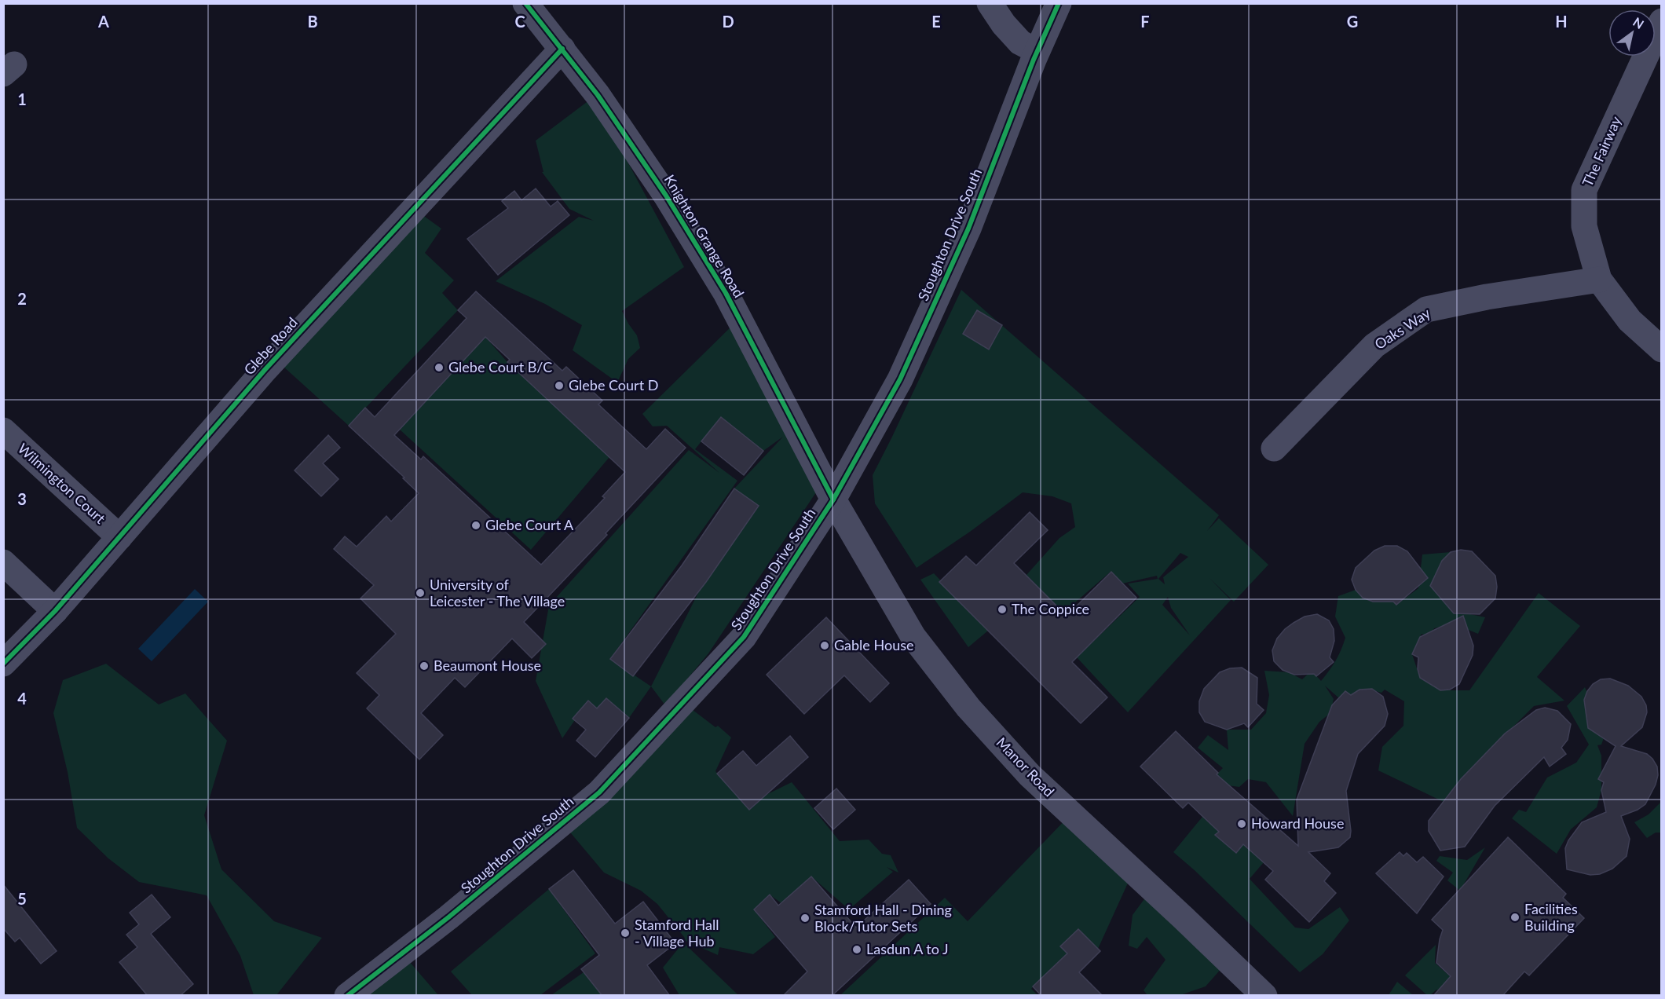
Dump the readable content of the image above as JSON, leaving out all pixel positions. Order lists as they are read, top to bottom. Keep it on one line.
{"streets":{"street":["The Fairway","Stoughton Drive South","Knighton Grange Road","Oaks Way","Glebe Road","Wilmington Court","Manor Road"]},"crossings":[["The Fairway","Oaks Way"],["Stoughton Drive South","Knighton Grange Road"],["Stoughton Drive South","Manor Road"],["Knighton Grange Road","Glebe Road"],["Knighton Grange Road","Manor Road"],["Glebe Road","Wilmington Court"]],"places":["Glebe Court B/C","Glebe Court D","Glebe Court A","University of Leicester - The Village","The Coppice","Gable House","Beaumont House","Howard House","Facilities Building","Stamford Hall - Dining Block/Tutor Sets","Stamford Hall - Village Hub","Lasdun A to J"],"north":"top right","grid":{"columns":["A","B","C","D","E","F","G","H"],"rows":["1","2","3","4","5"]}}
